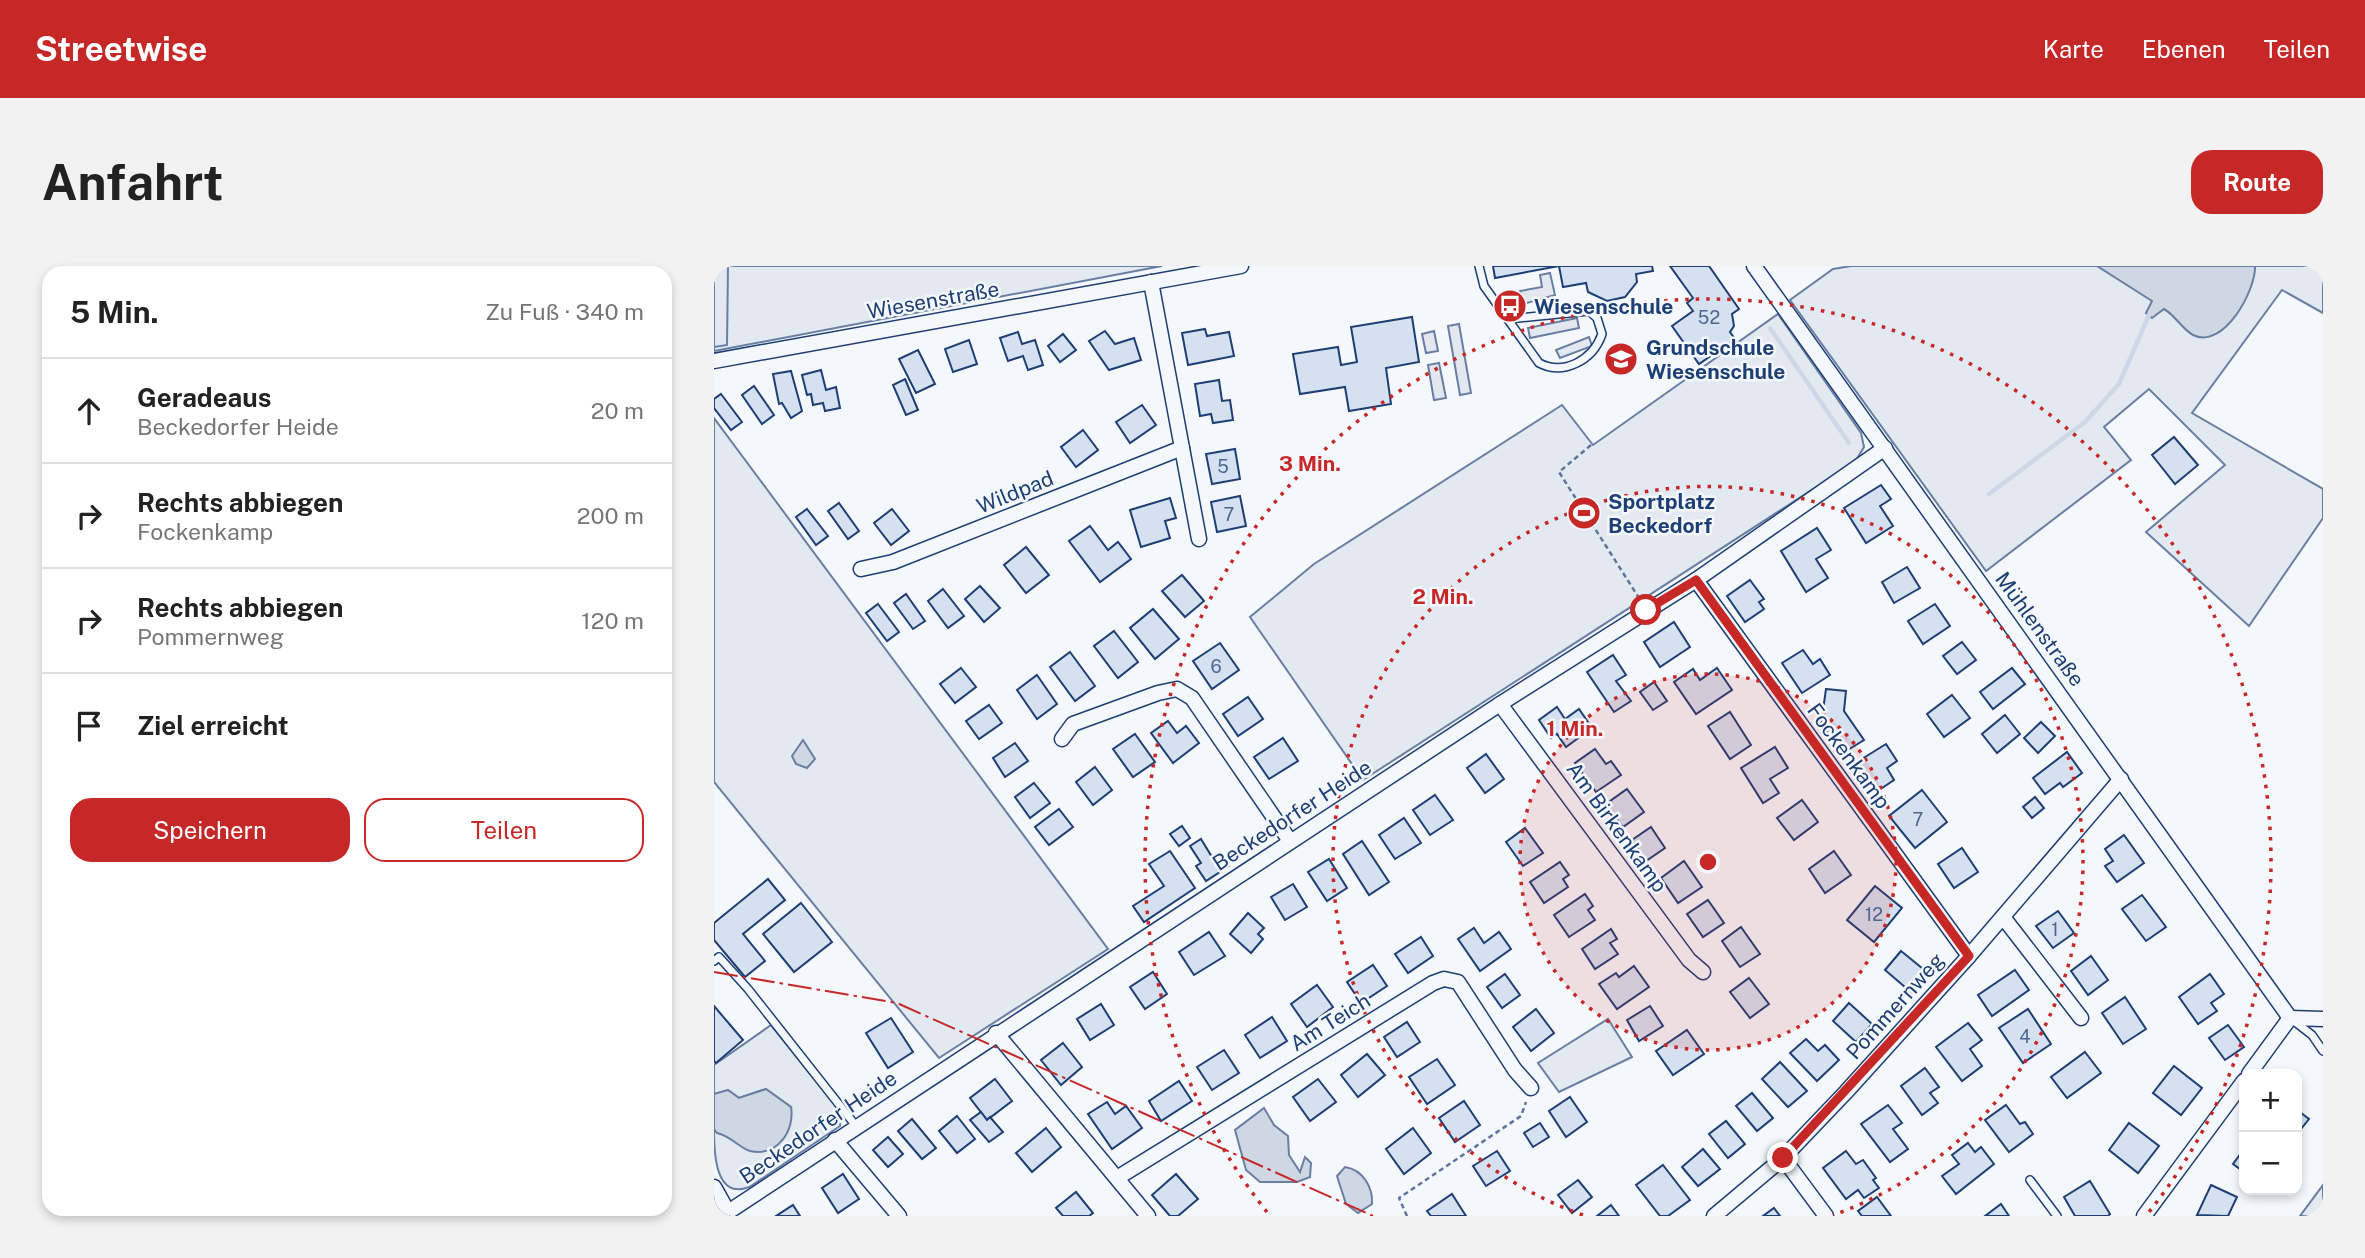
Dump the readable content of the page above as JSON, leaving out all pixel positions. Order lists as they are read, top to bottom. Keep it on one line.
{"streets":{"street":["Wiesenstraße","Wildpad","Mühlenstraße","Fockenkamp","Beckedorfer Heide","Am Birkenkamp","Pommernweg","Am Teich"]},"crossings":[["Mühlenstraße","Beckedorfer Heide"],["Mühlenstraße","Pommernweg"],["Fockenkamp","Beckedorfer Heide"],["Fockenkamp","Pommernweg"],["Beckedorfer Heide","Am Birkenkamp"]],"places":{"bus stop":["Wiesenschule"],"school or university":["Grundschule Wiesenschule"],"sports":["Sportplatz Beckedorf"]},"house_numbers":["52","5","7","6","7","12","1","4"],"page":{"header":"Streetwise","nav":["Karte","Ebenen","Teilen"],"buttons":["Route",["Speichern","Teilen"]],"title":"Anfahrt","heading":["5 Min.","Zu Fuß · 340 m"],"list":[["Geradeaus","Beckedorfer Heide","20 m"],["Rechts abbiegen","Fockenkamp","200 m"],["Rechts abbiegen","Pommernweg","120 m"],"Ziel erreicht"],"map_buttons":["+","−"]},"rings":["3 Min.","2 Min.","1 Min."]}
